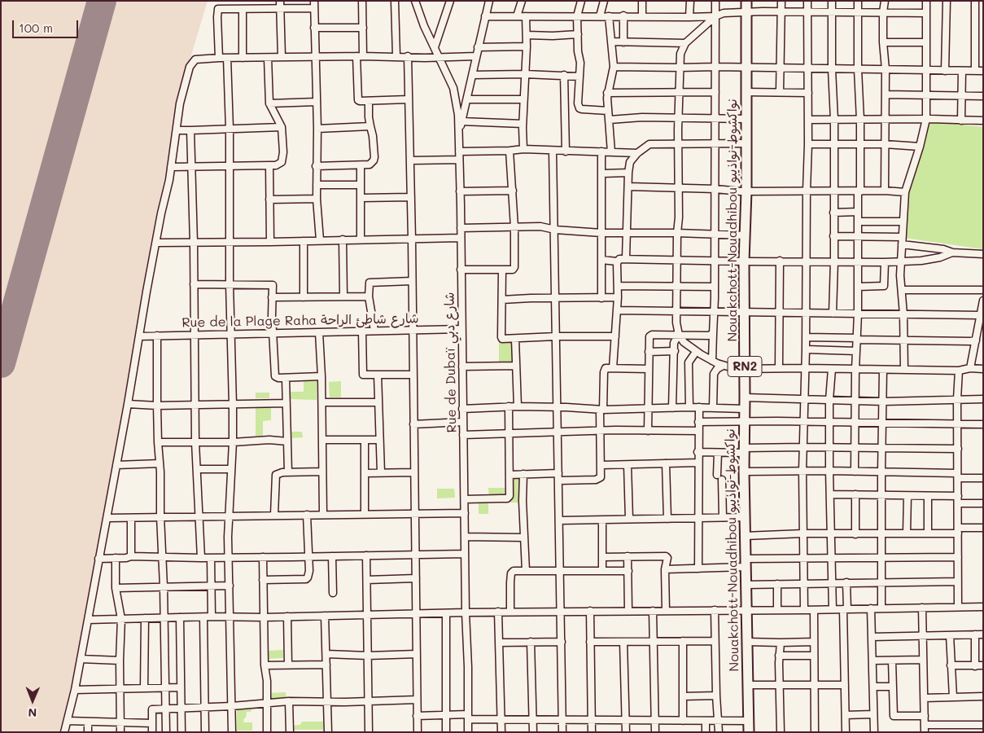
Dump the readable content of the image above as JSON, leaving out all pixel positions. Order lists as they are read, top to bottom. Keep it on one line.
{"streets":{"highway":["Nouakchott-Nouadhibou نواكشوط-نواذيبو","RN2"],"street":["Rue de la Plage Raha شارع شاطئ الراحة","Rue de Dubaï شارع دبي"]},"crossings":[["Rue de la Plage Raha شارع شاطئ الراحة","Rue de Dubaï شارع دبي"]],"scale_bar":"100 m","north":"bottom"}
